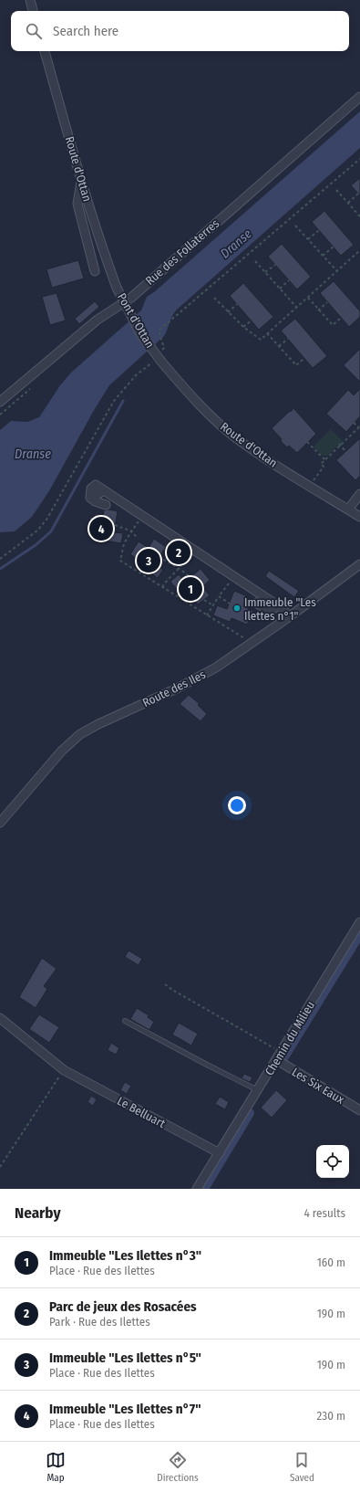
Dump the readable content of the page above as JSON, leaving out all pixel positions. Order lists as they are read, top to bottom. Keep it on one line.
{"streets":{"street":["Route d'Ottan","Rue des Follaterres","Pont d'Ottan","Route des Iles","Chemin du Milieu","Les Six Eaux","Le Belluart"]},"crossings":[["Route d'Ottan","Pont d'Ottan"],["Chemin du Milieu","Les Six Eaux"],["Chemin du Milieu","Le Belluart"]],"water":["Dranse"],"places":["Immeuble \"Les Ilettes n°1\""],"page":{"search":"Search here","pins":["4","2","3","1"],"heading":["Nearby","4 results"],"list":[{"mark":"1","name":"Immeuble \"Les Ilettes n°3\"","note":"Place · Rue des Ilettes","value":"160 m"},{"mark":"2","name":"Parc de jeux des Rosacées","note":"Park · Rue des Ilettes","value":"190 m"},{"mark":"3","name":"Immeuble \"Les Ilettes n°5\"","note":"Place · Rue des Ilettes","value":"190 m"},{"mark":"4","name":"Immeuble \"Les Ilettes n°7\"","note":"Place · Rue des Ilettes","value":"230 m"}],"nav":["Map","Directions","Saved"]}}
